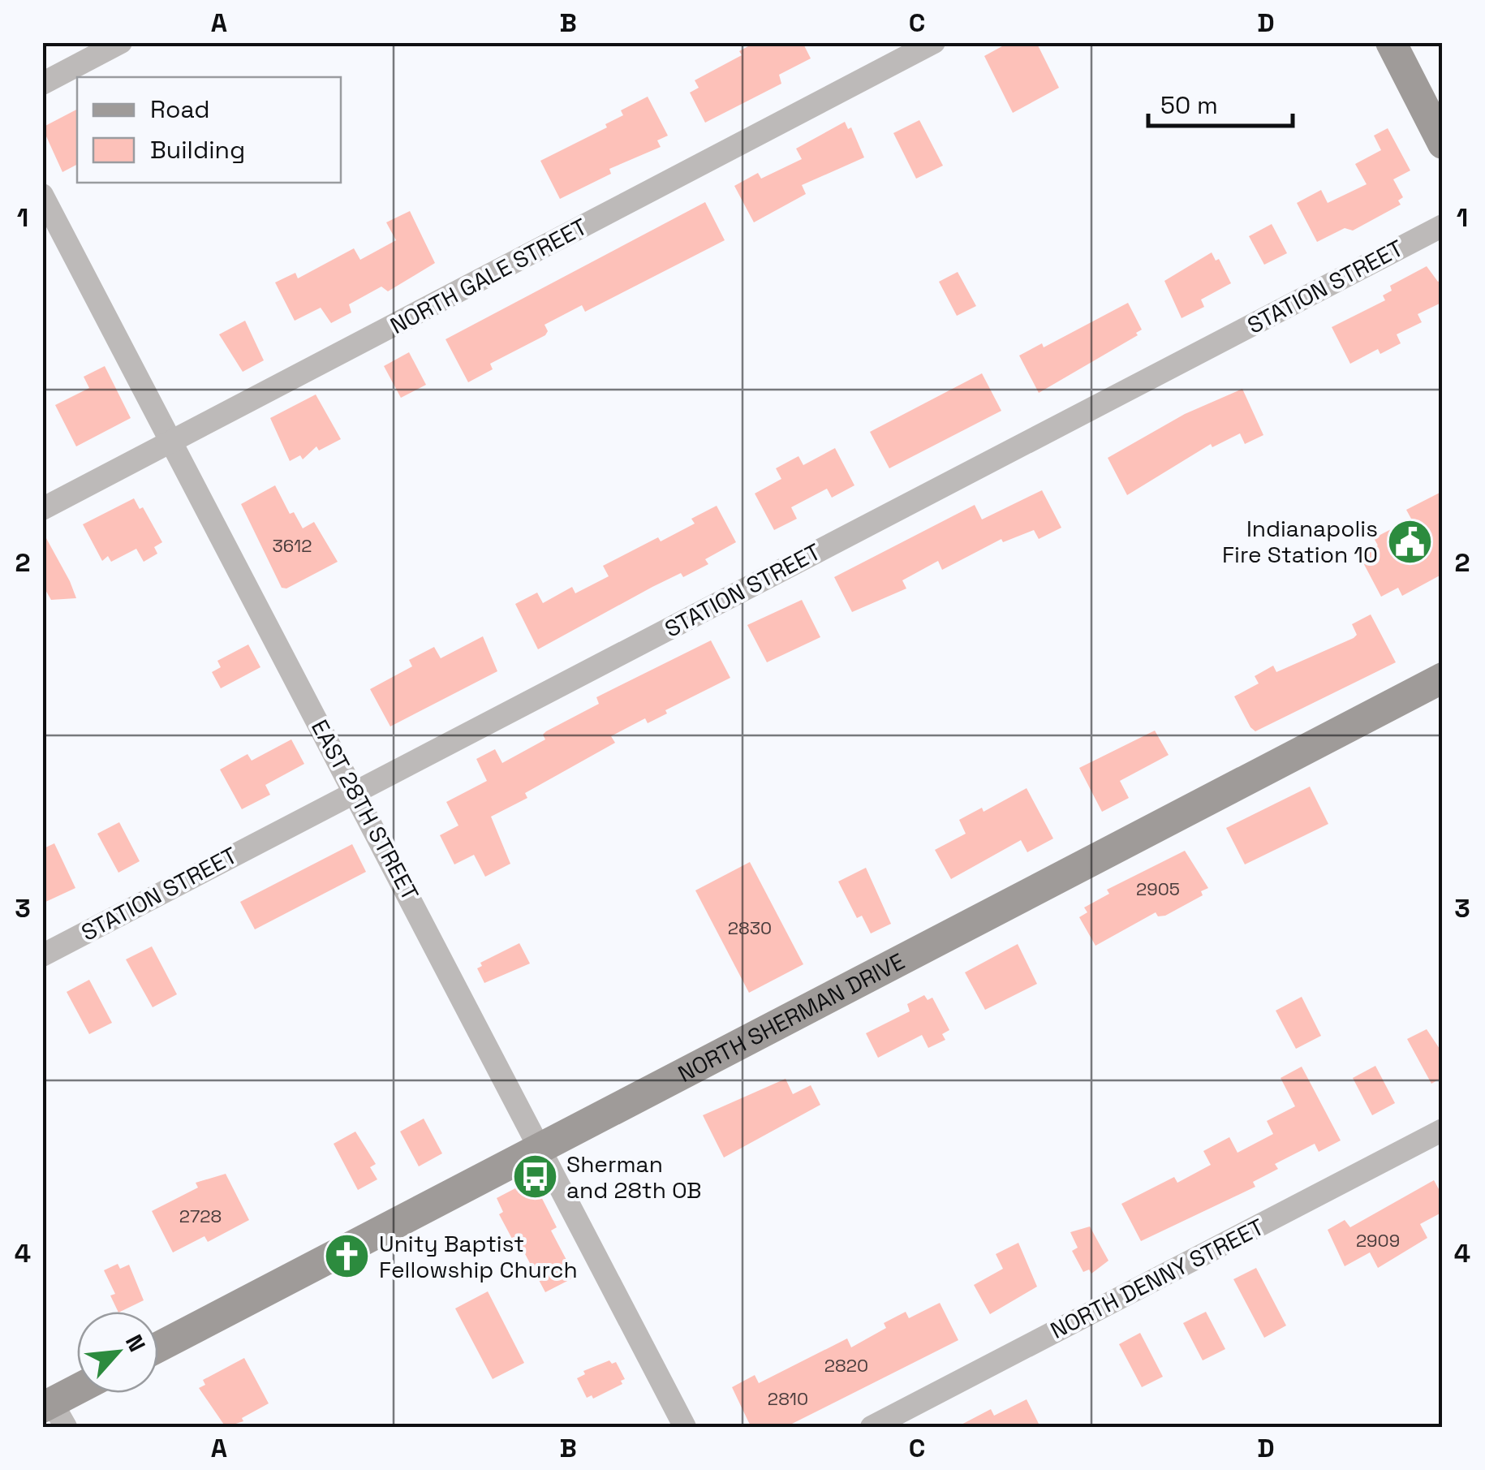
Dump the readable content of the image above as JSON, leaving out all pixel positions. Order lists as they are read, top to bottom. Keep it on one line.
{"streets":{"main road":["NORTH SHERMAN DRIVE"],"street":["NORTH GALE STREET","STATION STREET","EAST 28TH STREET","NORTH DENNY STREET"]},"crossings":[["NORTH GALE STREET","EAST 28TH STREET"],["STATION STREET","EAST 28TH STREET"],["EAST 28TH STREET","NORTH SHERMAN DRIVE"]],"places":{"public building":["Indianapolis Fire Station 10"],"bus stop":["Sherman and 28th OB"],"church":["Unity Baptist Fellowship Church"]},"house_numbers":["3612","2905","2830","2728","2909","2820","2810"],"legend":["Road","Building"],"scale_bar":"50 m","north":"top right","grid":{"columns":["A","B","C","D"],"rows":["1","2","3","4"]}}
